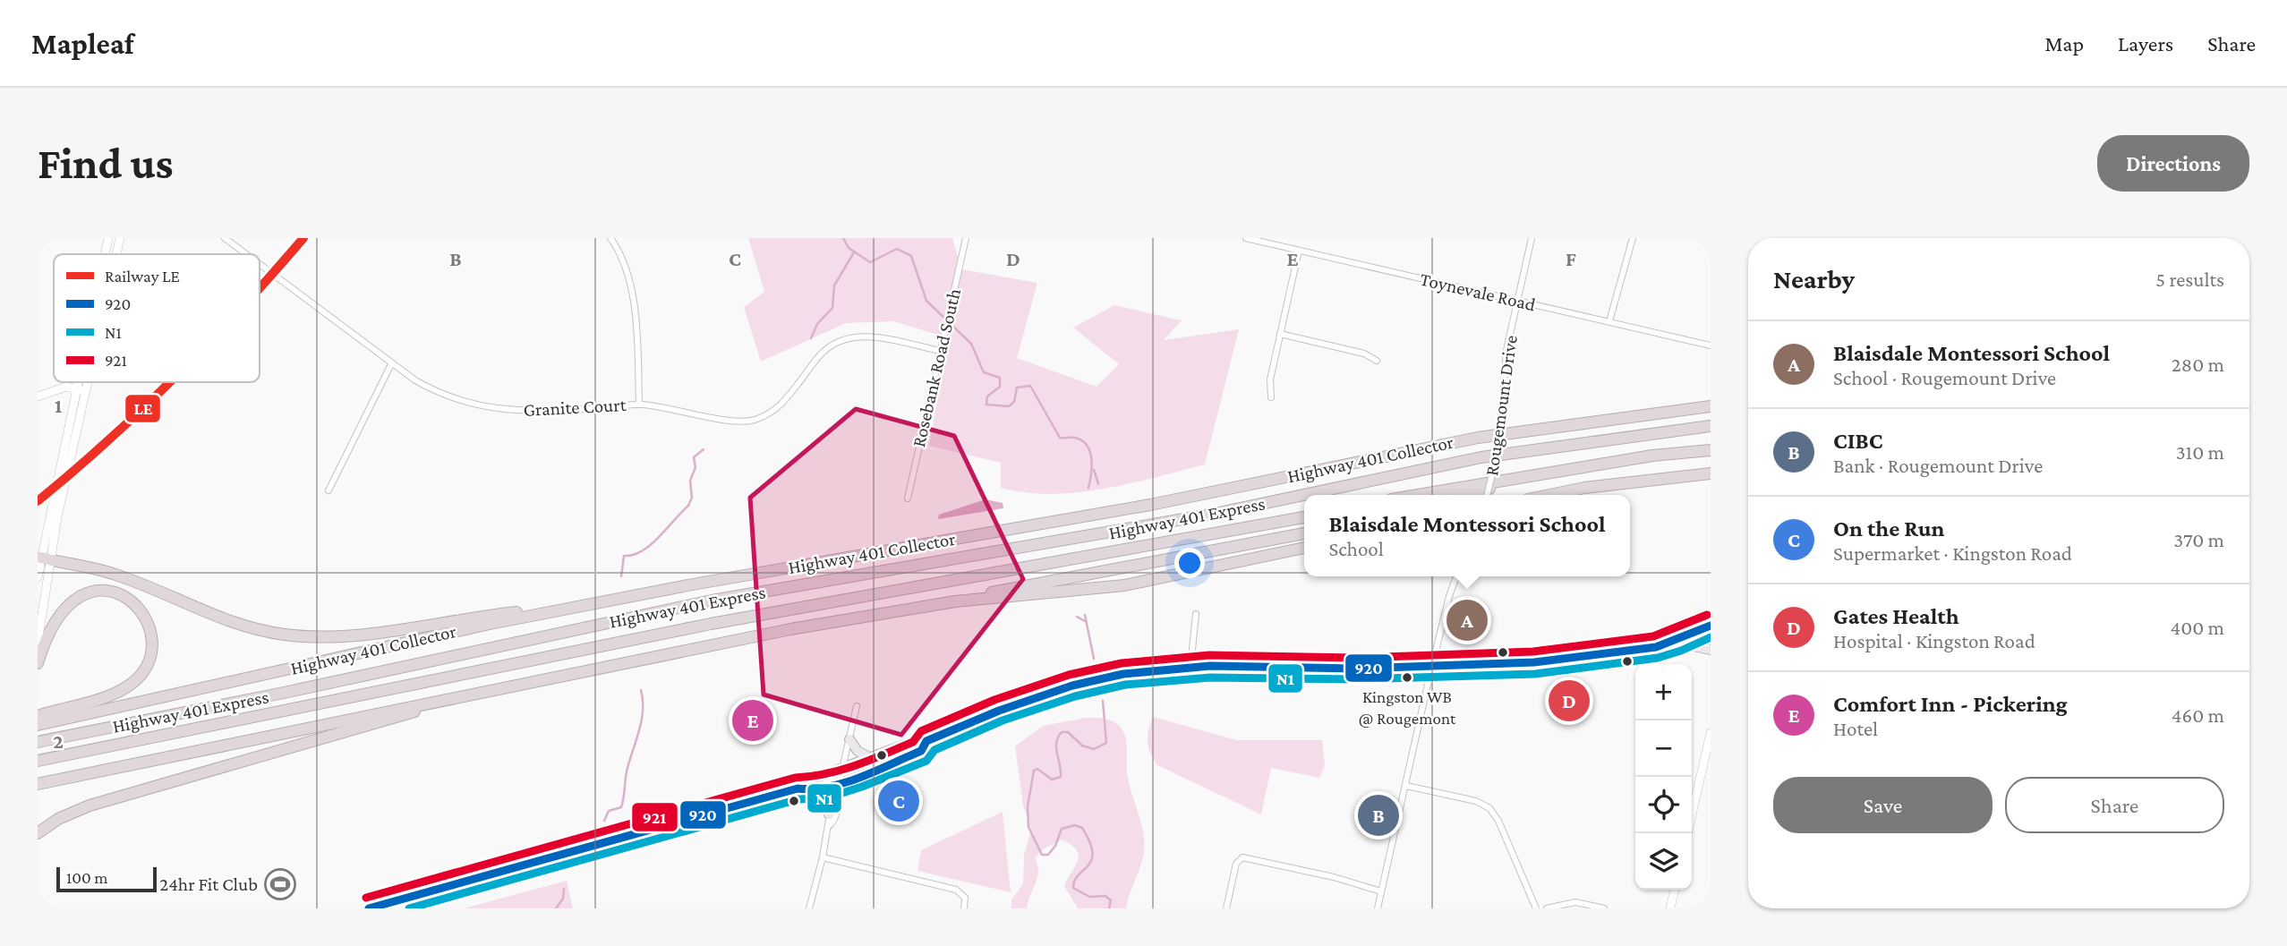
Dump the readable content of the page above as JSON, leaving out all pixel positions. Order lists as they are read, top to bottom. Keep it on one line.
{"streets":{"highway":["Highway 401 Collector","Highway 401 Express"],"street":["Toynevale Road","Rosebank Road South","Rougemount Drive","Granite Court"]},"crossings":[["Toynevale Road","Rougemount Drive"],["Rosebank Road South","Granite Court"]],"places":{"other":["Kingston WB @ Rougemont"],"sports":["24hr Fit Club"]},"lines":["rail line LE","transit line 921","transit line 920","transit line N1"],"legend":["Railway LE","920","N1","921"],"scale_bar":"100 m","page":{"header":"Mapleaf","nav":["Map","Layers","Share"],"buttons":["Directions",["Save","Share"]],"title":"Find us","heading":["Nearby","5 results"],"list":[{"mark":"A","name":"Blaisdale Montessori School","note":"School · Rougemount Drive","value":"280 m"},{"mark":"B","name":"CIBC","note":"Bank · Rougemount Drive","value":"310 m"},{"mark":"C","name":"On the Run","note":"Supermarket · Kingston Road","value":"370 m"},{"mark":"D","name":"Gates Health","note":"Hospital · Kingston Road","value":"400 m"},{"mark":"E","name":"Comfort Inn - Pickering","note":"Hotel","value":"460 m"}],"popup":["Blaisdale Montessori School","School"],"pins":["A","D","E","C","B"],"map_buttons":["+","−"],"scale":"100 m"},"grid":{"columns":["B","C","D","E","F"],"rows":["1","2"]}}
